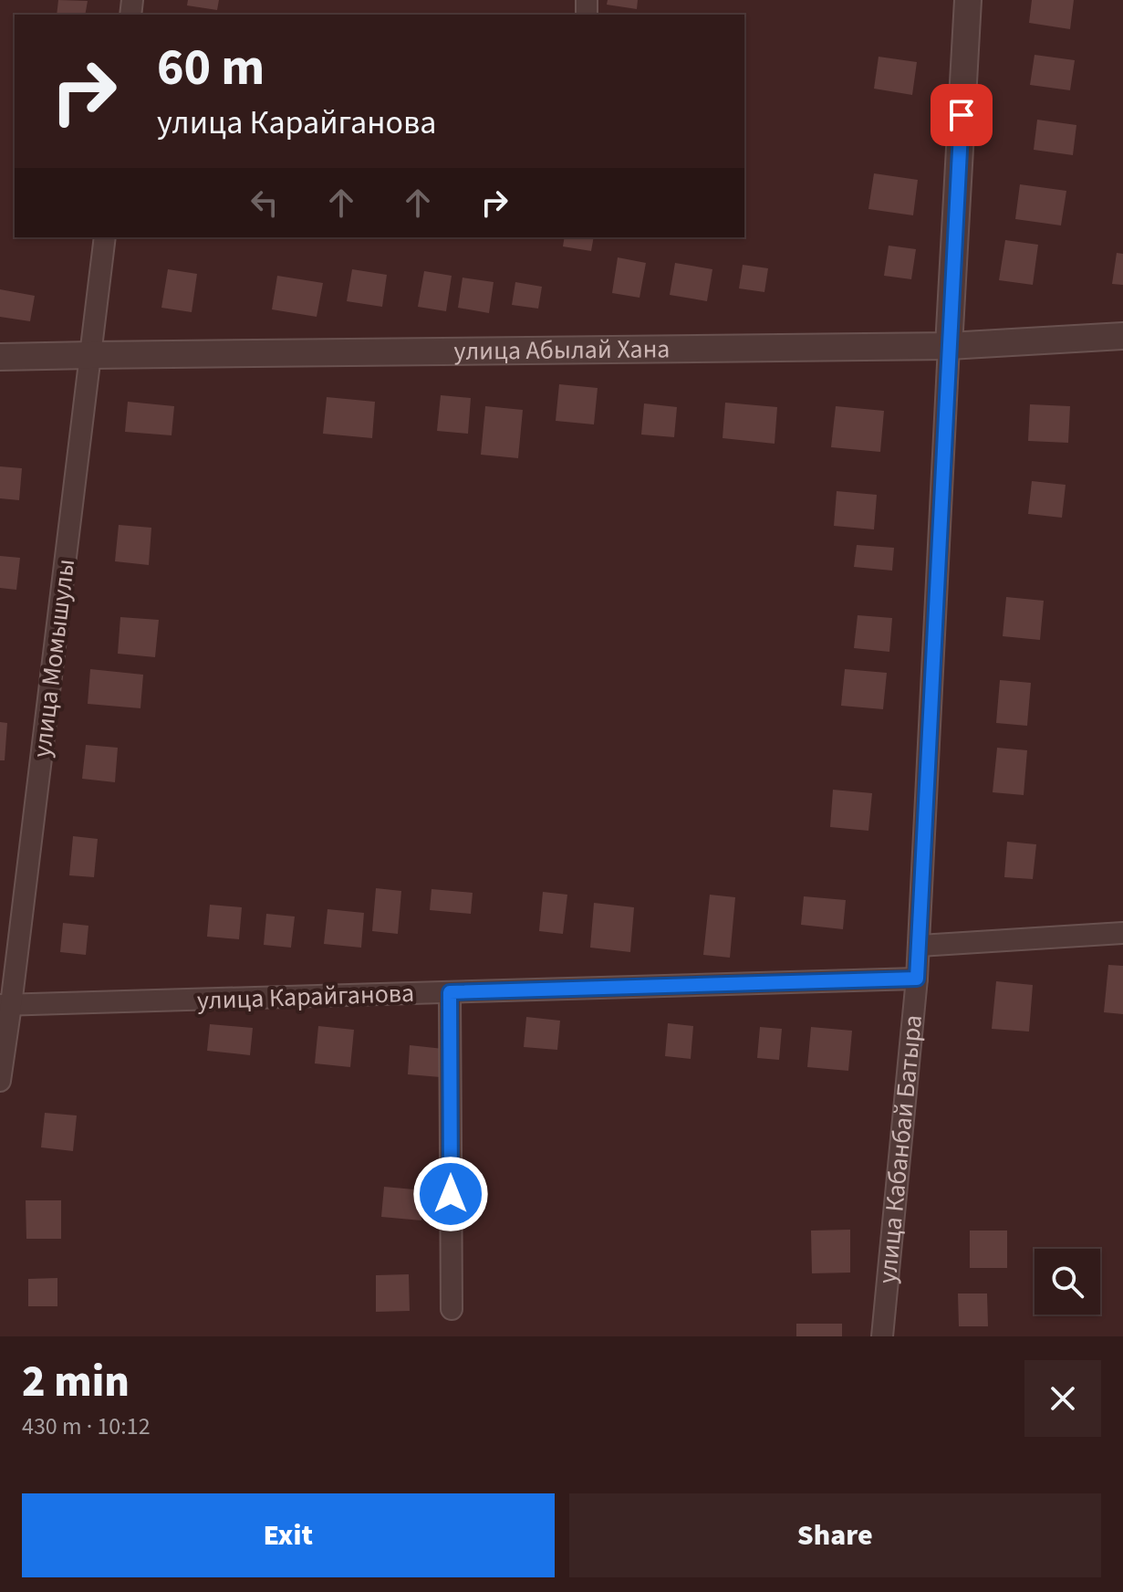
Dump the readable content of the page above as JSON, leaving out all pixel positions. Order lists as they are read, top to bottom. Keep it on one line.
{"streets":{"street":["улица Абылай Хана","улица Момышулы","улица Карайганова","улица Кабанбай Батыра"]},"crossings":[["улица Абылай Хана","улица Момышулы"],["улица Абылай Хана","улица Кабанбай Батыра"],["улица Момышулы","улица Карайганова"],["улица Карайганова","улица Кабанбай Батыра"]],"page":{"turn":["60 m","улица Карайганова"],"heading":["2 min","430 m · 10:12"],"buttons":["Exit","Share"]}}
